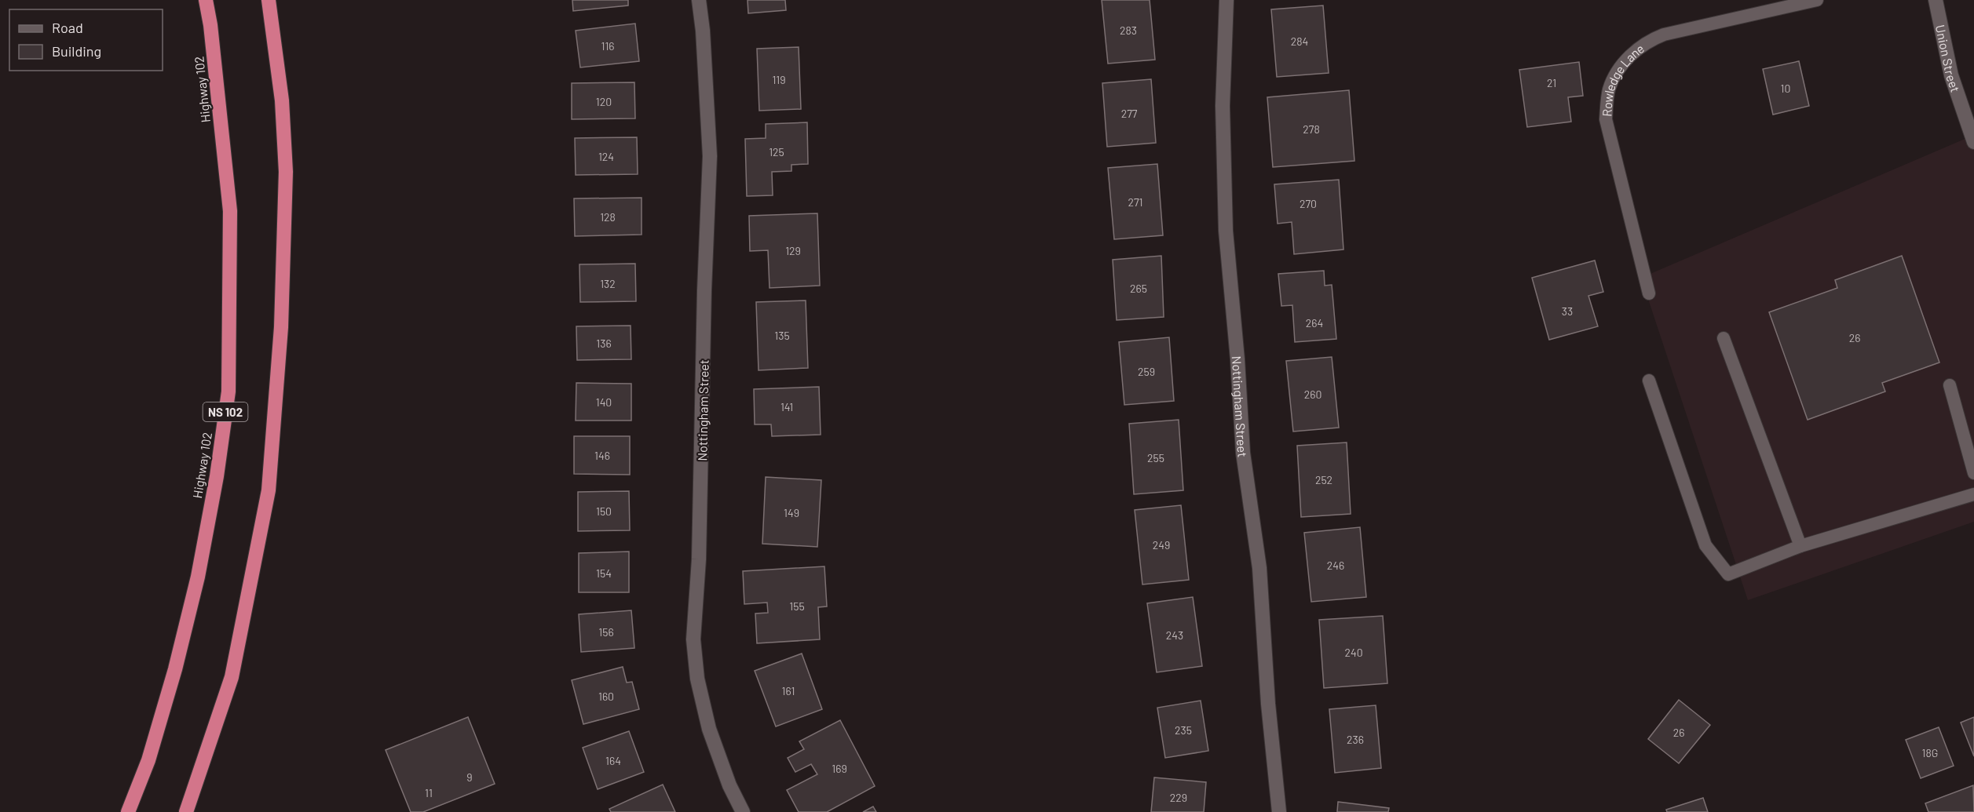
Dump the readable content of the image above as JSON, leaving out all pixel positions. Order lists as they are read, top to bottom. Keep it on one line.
{"streets":{"highway":["Highway 102","NS 102"],"street":["Union Street","Nottingham Street"],"lane":["Rowledge Lane"]},"house_numbers":["283","284","116","119","21","10","120","277","278","125","124","271","270","128","129","132","265","33","264","135","26","136","259","260","140","141","146","255","252","150","149","249","246","154","155","156","243","240","161","160","235","26","236","18G","164","169","9","11","229"],"legend":["Road","Building"]}
